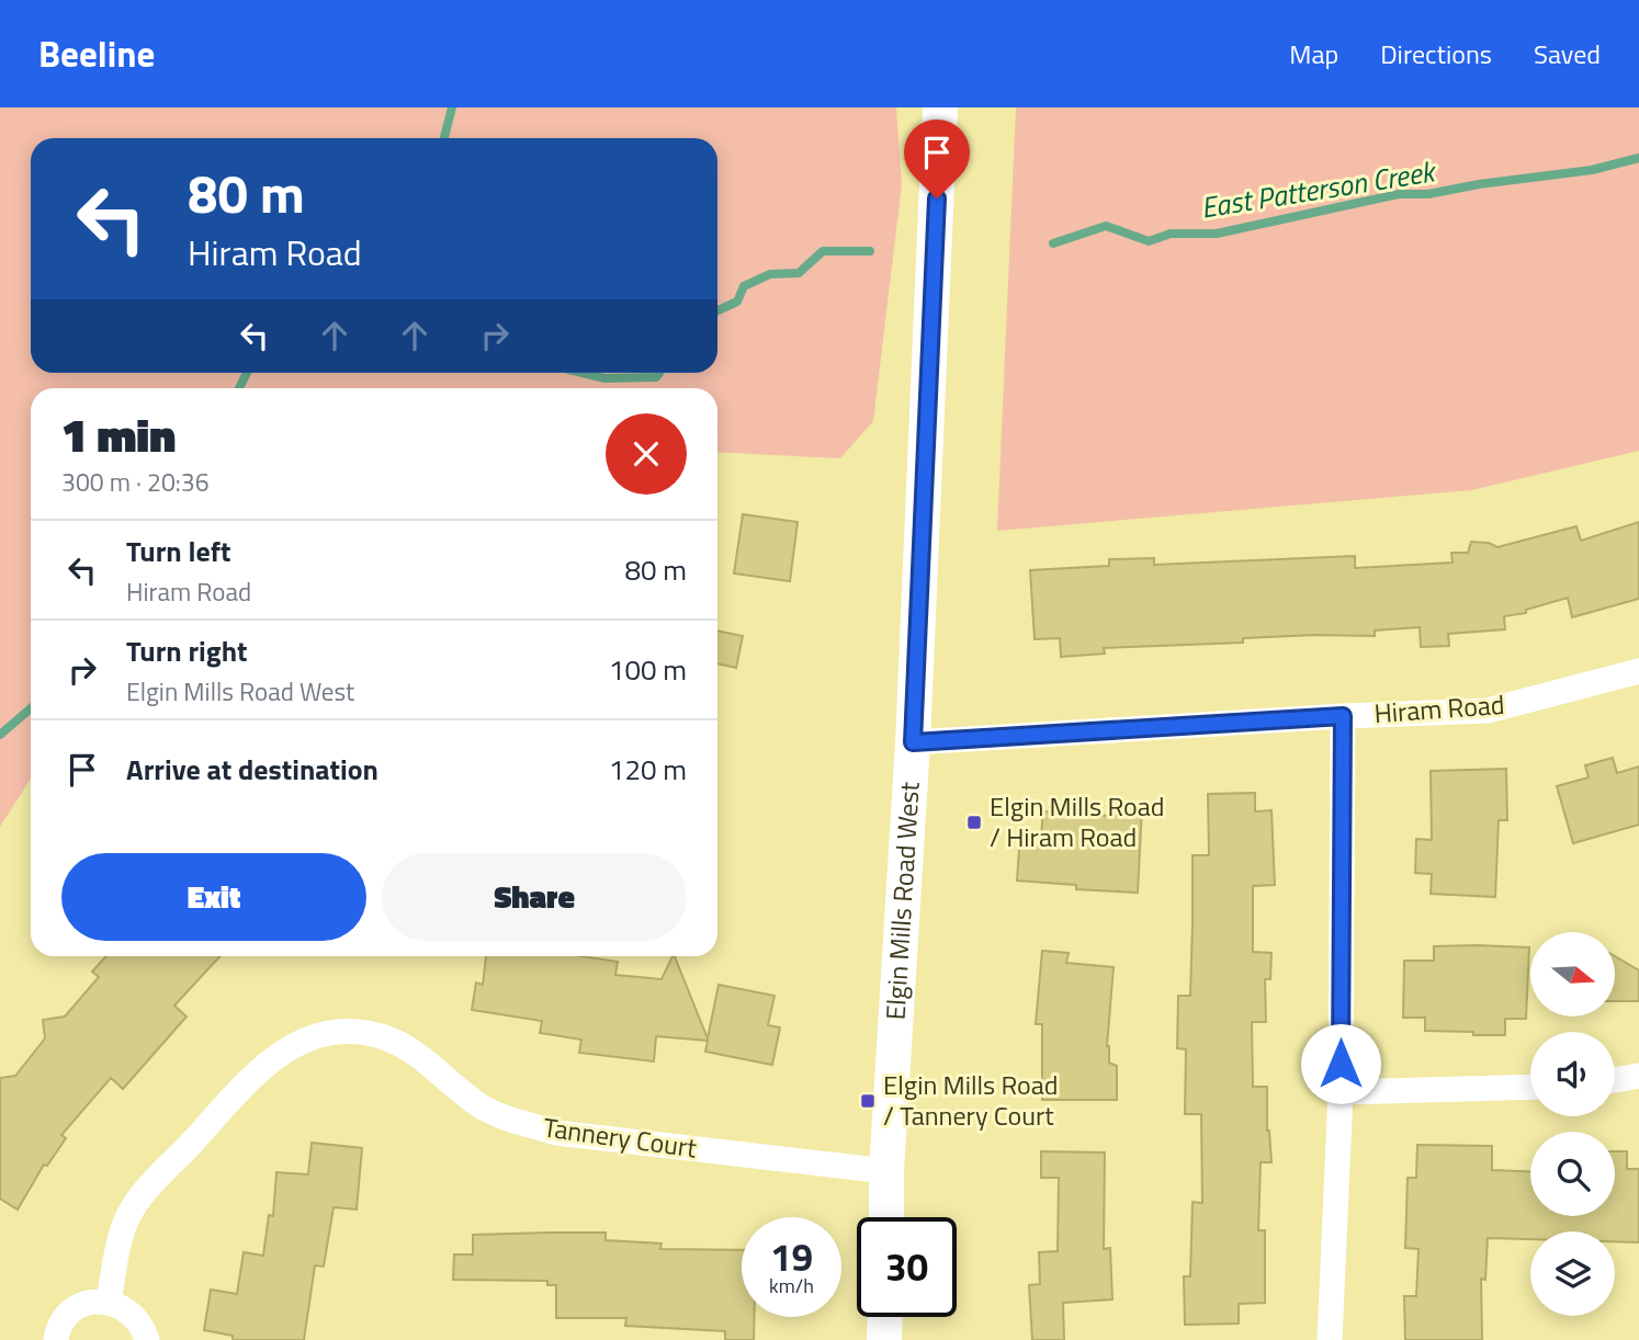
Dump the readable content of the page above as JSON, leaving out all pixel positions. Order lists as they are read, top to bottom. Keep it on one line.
{"streets":{"main road":["Elgin Mills Road West"],"street":["Hiram Road","Tannery Court"]},"crossings":[["Hiram Road","Elgin Mills Road West"],["Elgin Mills Road West","Tannery Court"]],"water":["East Patterson Creek"],"places":{"transit":["Elgin Mills Road / Hiram Road","Elgin Mills Road / Tannery Court"]},"north":"right","page":{"header":"Beeline","nav":["Map","Directions","Saved"],"turn":["80 m","Hiram Road"],"heading":["1 min","300 m · 20:36"],"list":[{"name":"Turn left","note":"Hiram Road","value":"80 m"},{"name":"Turn right","note":"Elgin Mills Road West","value":"100 m"},{"name":"Arrive at destination","value":"120 m"}],"buttons":["Exit","Share"],"speed":"19 km/h","limit":"30"}}
